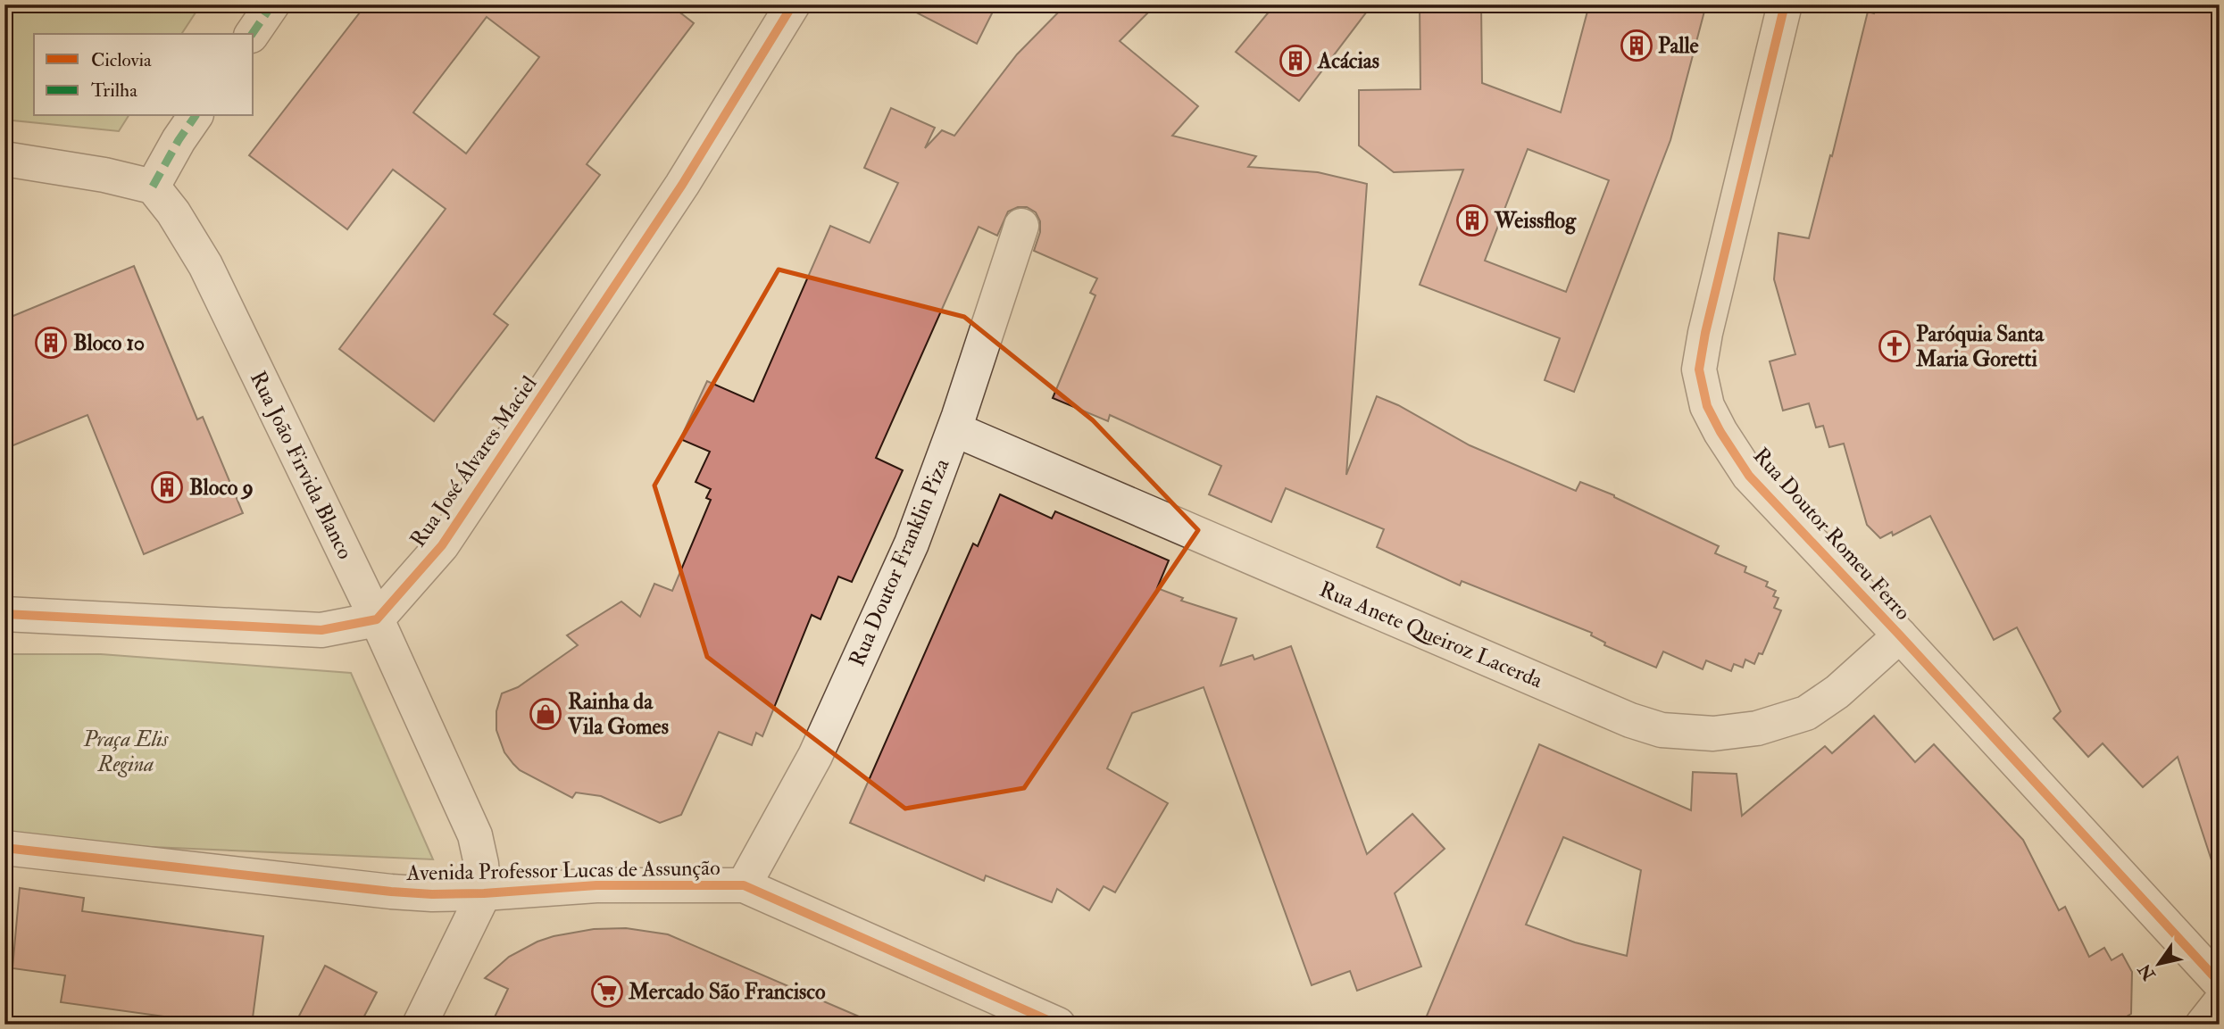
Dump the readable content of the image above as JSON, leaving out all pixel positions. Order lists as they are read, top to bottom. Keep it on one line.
{"streets":{"street":["Rua José Álvares Maciel","Rua João Firvida Blanco","Rua Doutor Romeu Ferro","Rua Doutor Franklin Piza","Rua Anete Queiroz Lacerda","Avenida Professor Lucas de Assunção"]},"crossings":[["Rua José Álvares Maciel","Rua João Firvida Blanco"],["Rua João Firvida Blanco","Avenida Professor Lucas de Assunção"],["Rua Doutor Romeu Ferro","Rua Anete Queiroz Lacerda"],["Rua Doutor Franklin Piza","Rua Anete Queiroz Lacerda"],["Rua Doutor Franklin Piza","Avenida Professor Lucas de Assunção"]],"parks":["Praça Elis Regina"],"places":{"building":["Palle","Acácias","Weissflog","Bloco 10","Bloco 9"],"church":["Paróquia Santa Maria Goretti"],"shop":["Rainha da Vila Gomes"],"supermarket":["Mercado São Francisco"]},"legend":["Ciclovia","Trilha"],"north":"bottom left"}
